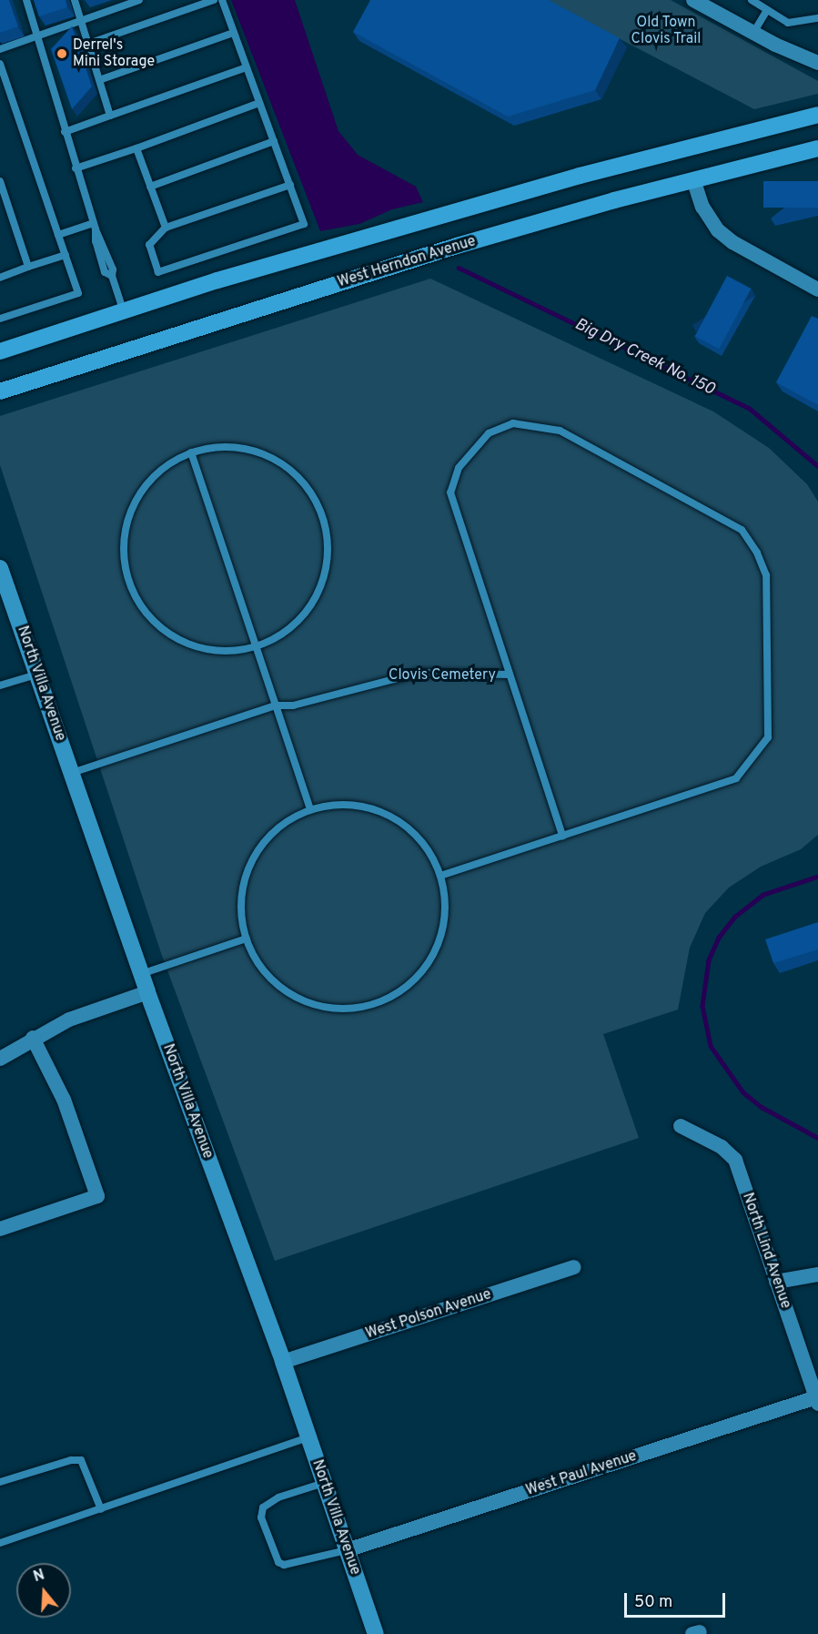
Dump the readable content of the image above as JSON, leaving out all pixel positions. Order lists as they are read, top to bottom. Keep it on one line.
{"streets":{"main road":["West Herndon Avenue","North Villa Avenue"],"street":["North Lind Avenue","West Polson Avenue","West Paul Avenue"]},"crossings":[["North Villa Avenue","West Polson Avenue"],["North Villa Avenue","West Paul Avenue"],["North Lind Avenue","West Paul Avenue"]],"water":["Big Dry Creek No. 150"],"parks":["Old Town Clovis Trail","Clovis Cemetery"],"places":["Derrel's Mini Storage"],"scale_bar":"50 m","north":"top"}
